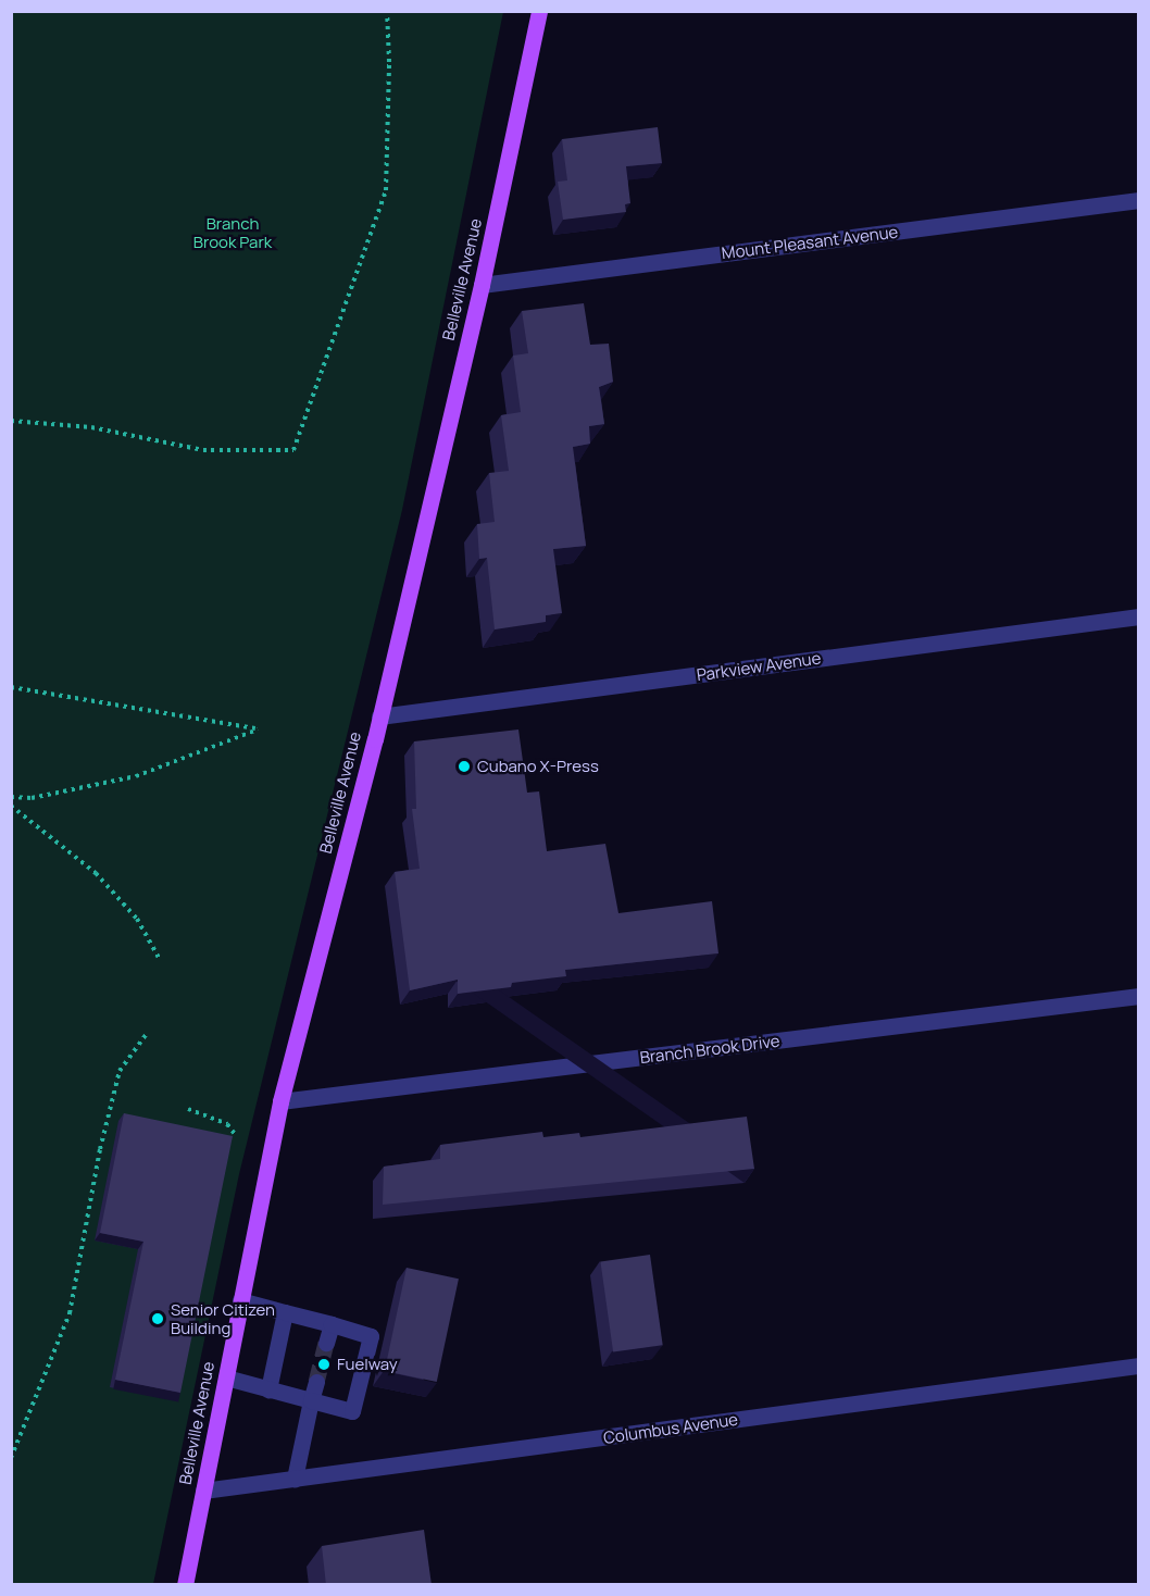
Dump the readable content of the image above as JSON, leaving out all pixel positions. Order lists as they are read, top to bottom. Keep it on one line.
{"streets":{"main road":["Belleville Avenue"],"street":["Mount Pleasant Avenue","Parkview Avenue","Branch Brook Drive","Columbus Avenue"]},"crossings":[["Mount Pleasant Avenue","Belleville Avenue"],["Belleville Avenue","Parkview Avenue"],["Belleville Avenue","Branch Brook Drive"],["Belleville Avenue","Columbus Avenue"]],"parks":["Branch Brook Park"],"places":["Cubano X-Press","Senior Citizen Building","Fuelway"]}
